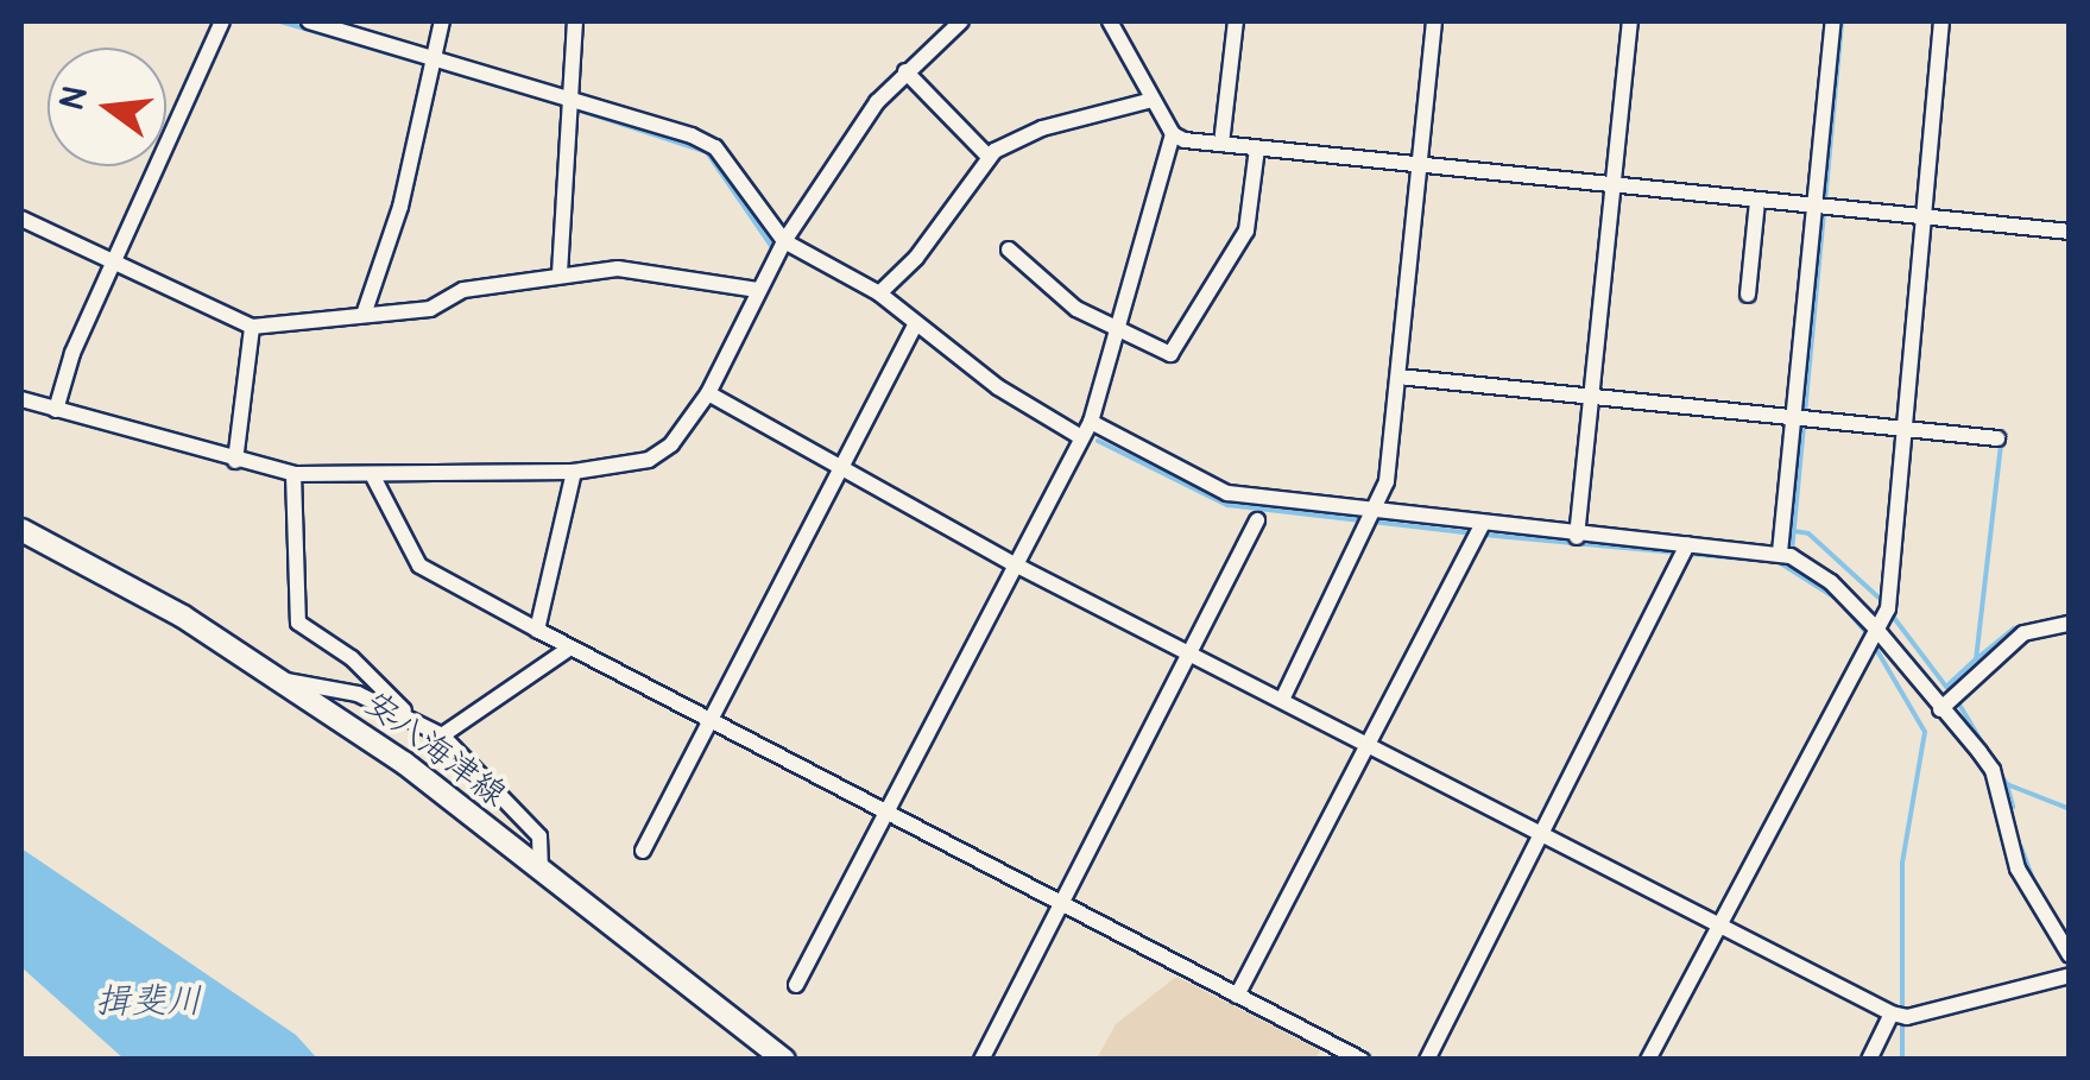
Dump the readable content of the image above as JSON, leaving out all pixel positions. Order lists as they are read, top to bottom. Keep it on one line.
{"streets":{"main road":["安八海津線"]},"water":["揖斐川"],"north":"left"}
